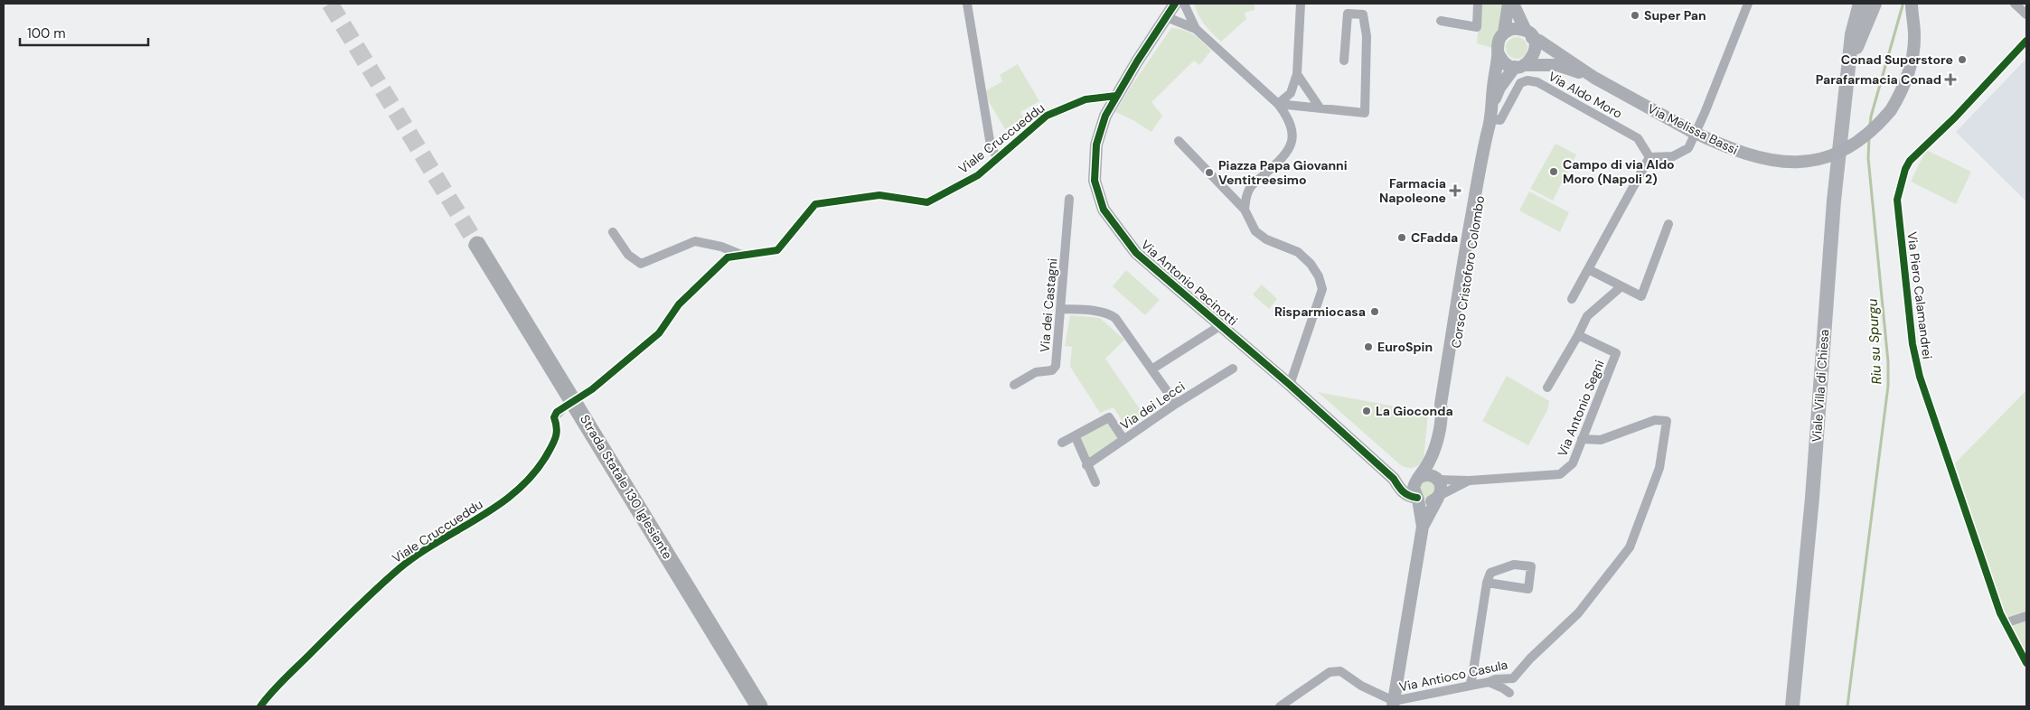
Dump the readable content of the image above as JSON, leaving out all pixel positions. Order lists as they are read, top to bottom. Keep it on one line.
{"streets":{"highway":["Strada Statale 130 Iglesiente"],"main road":["Viale Villa di Chiesa"],"street":["Via Aldo Moro","Via Melissa Bassi","Viale Cruccueddu","Corso Cristoforo Colombo","Via Antonio Pacinotti","Via Piero Calamandrei","Via dei Castagni","Via dei Lecci","Via Antonio Segni","Via Antioco Casula"]},"crossings":[["Via Aldo Moro","Corso Cristoforo Colombo"],["Via Melissa Bassi","Corso Cristoforo Colombo"],["Viale Cruccueddu","Via Antonio Pacinotti"],["Corso Cristoforo Colombo","Via Antonio Pacinotti"],["Corso Cristoforo Colombo","Via Antonio Segni"],["Via Antonio Pacinotti","Via Antonio Segni"],["Via Antonio Segni","Via Antioco Casula"]],"water":["Riu su Spurgu"],"places":{"other":["Super Pan","Conad Superstore","Campo di via Aldo Moro (Napoli 2)","Piazza Papa Giovanni Ventitreesimo","CFadda","Risparmiocasa","EuroSpin","La Gioconda"],"health":["Parafarmacia Conad","Farmacia Napoleone"]},"scale_bar":"100 m"}
